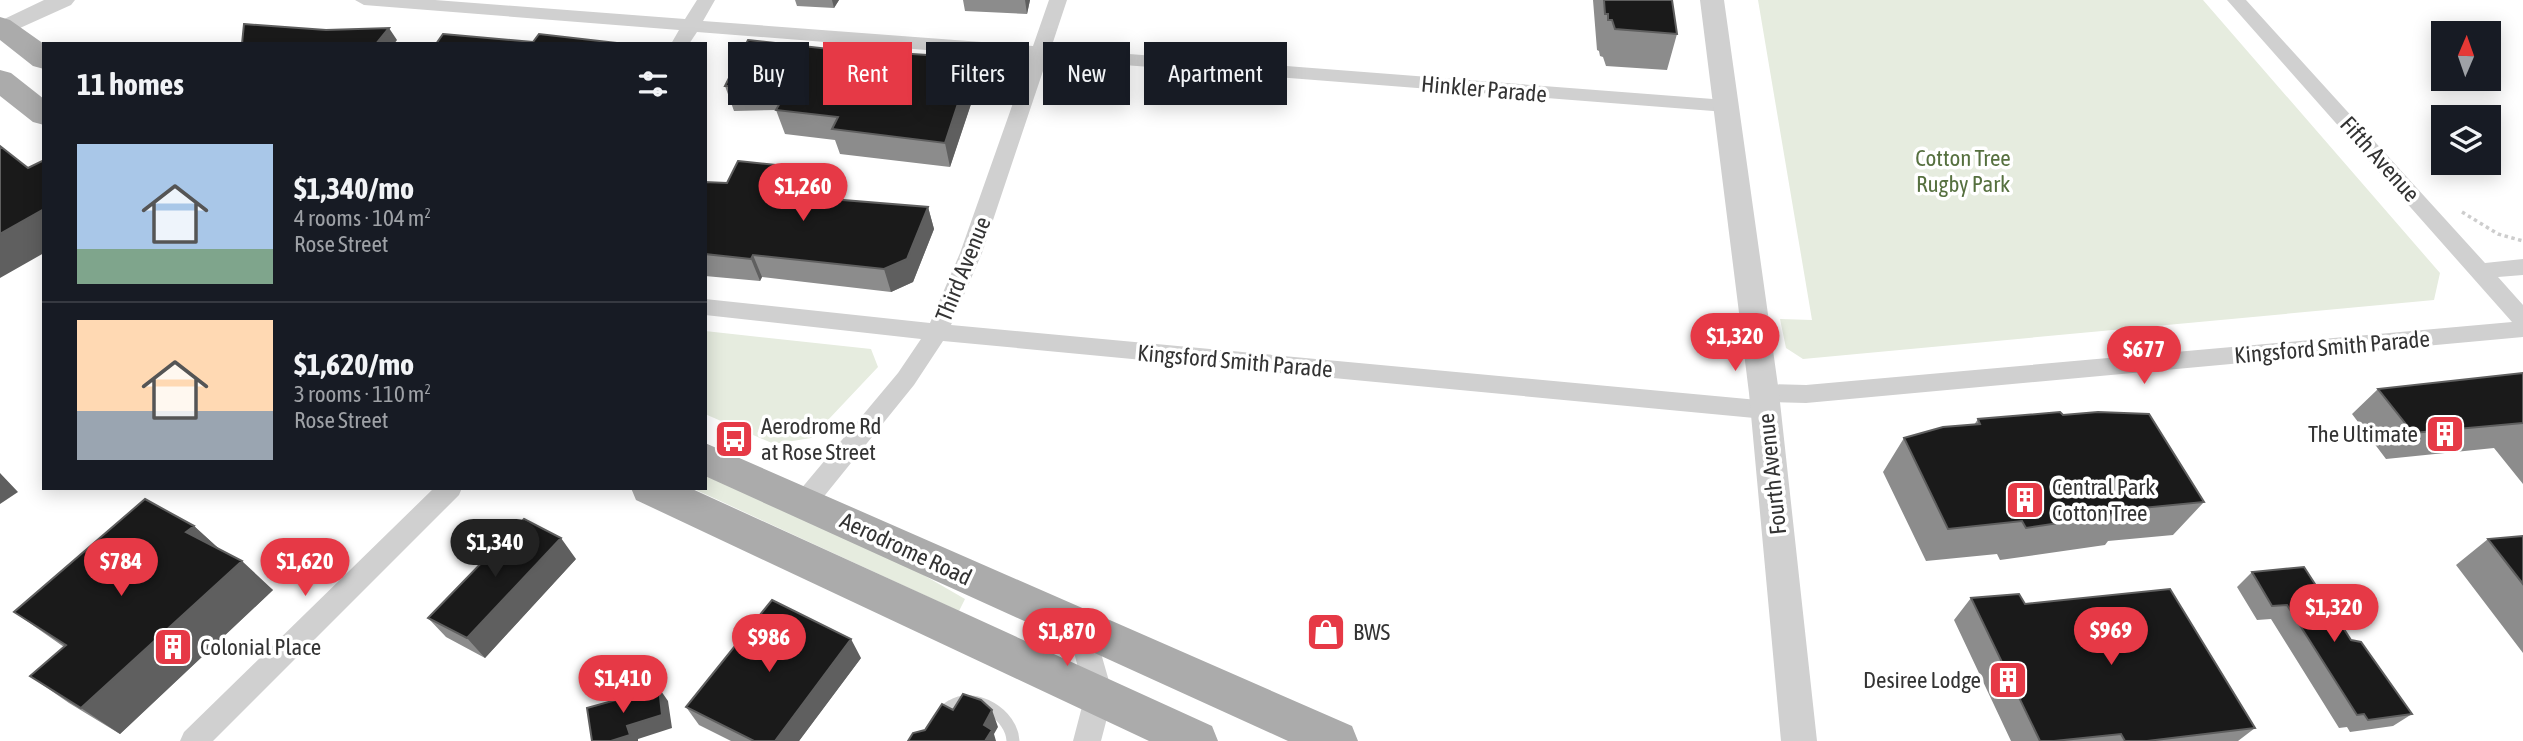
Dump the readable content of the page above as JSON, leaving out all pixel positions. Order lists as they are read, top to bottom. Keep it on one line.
{"streets":{"main road":["Aerodrome Road"],"street":["Hinkler Parade","Fifth Avenue","Third Avenue","Kingsford Smith Parade","Fourth Avenue"]},"crossings":[["Hinkler Parade","Third Avenue"],["Hinkler Parade","Fourth Avenue"],["Third Avenue","Kingsford Smith Parade"],["Third Avenue","Aerodrome Road"],["Kingsford Smith Parade","Fourth Avenue"]],"parks":["Cotton Tree Rugby Park"],"places":{"building":["The Ultimate","Central Park Cotton Tree","Colonial Place","Desiree Lodge"],"bus stop":["Aerodrome Rd at Rose Street"],"shop":["BWS"]},"north":"top","page":{"chip":["Buy","Rent","Filters","New","Apartment"],"heading":"11 homes","list":[{"name":"$1,340/mo","note":"4 rooms · 104 m² · Rose Street"},{"name":"$1,620/mo","note":"3 rooms · 110 m² · Rose Street"}],"price":["$1,260","$1,320","$677","$1,340","$784","$1,620","$1,320","$969","$1,870","$986","$1,410"]}}
